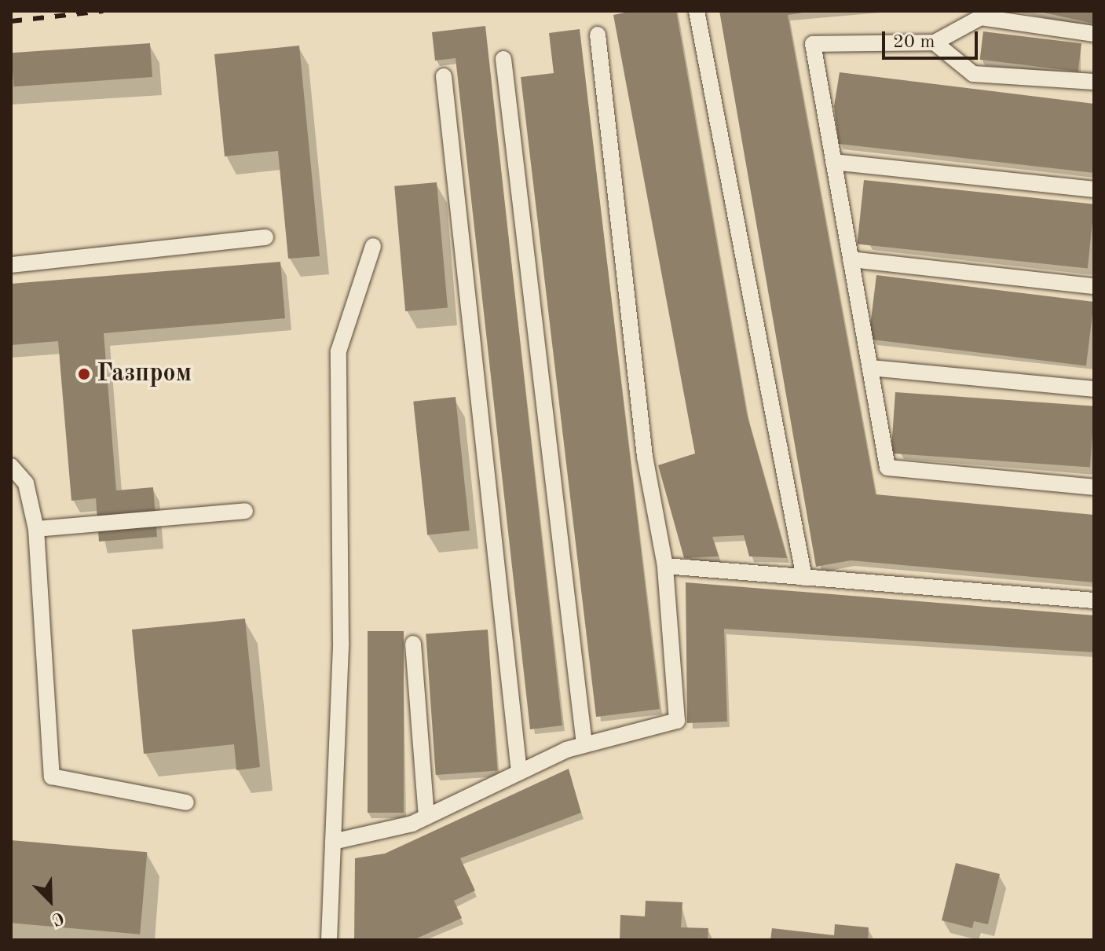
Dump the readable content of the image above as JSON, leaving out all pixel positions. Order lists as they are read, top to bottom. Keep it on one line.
{"places":["Газпром"],"scale_bar":"20 m","north":"bottom right"}
